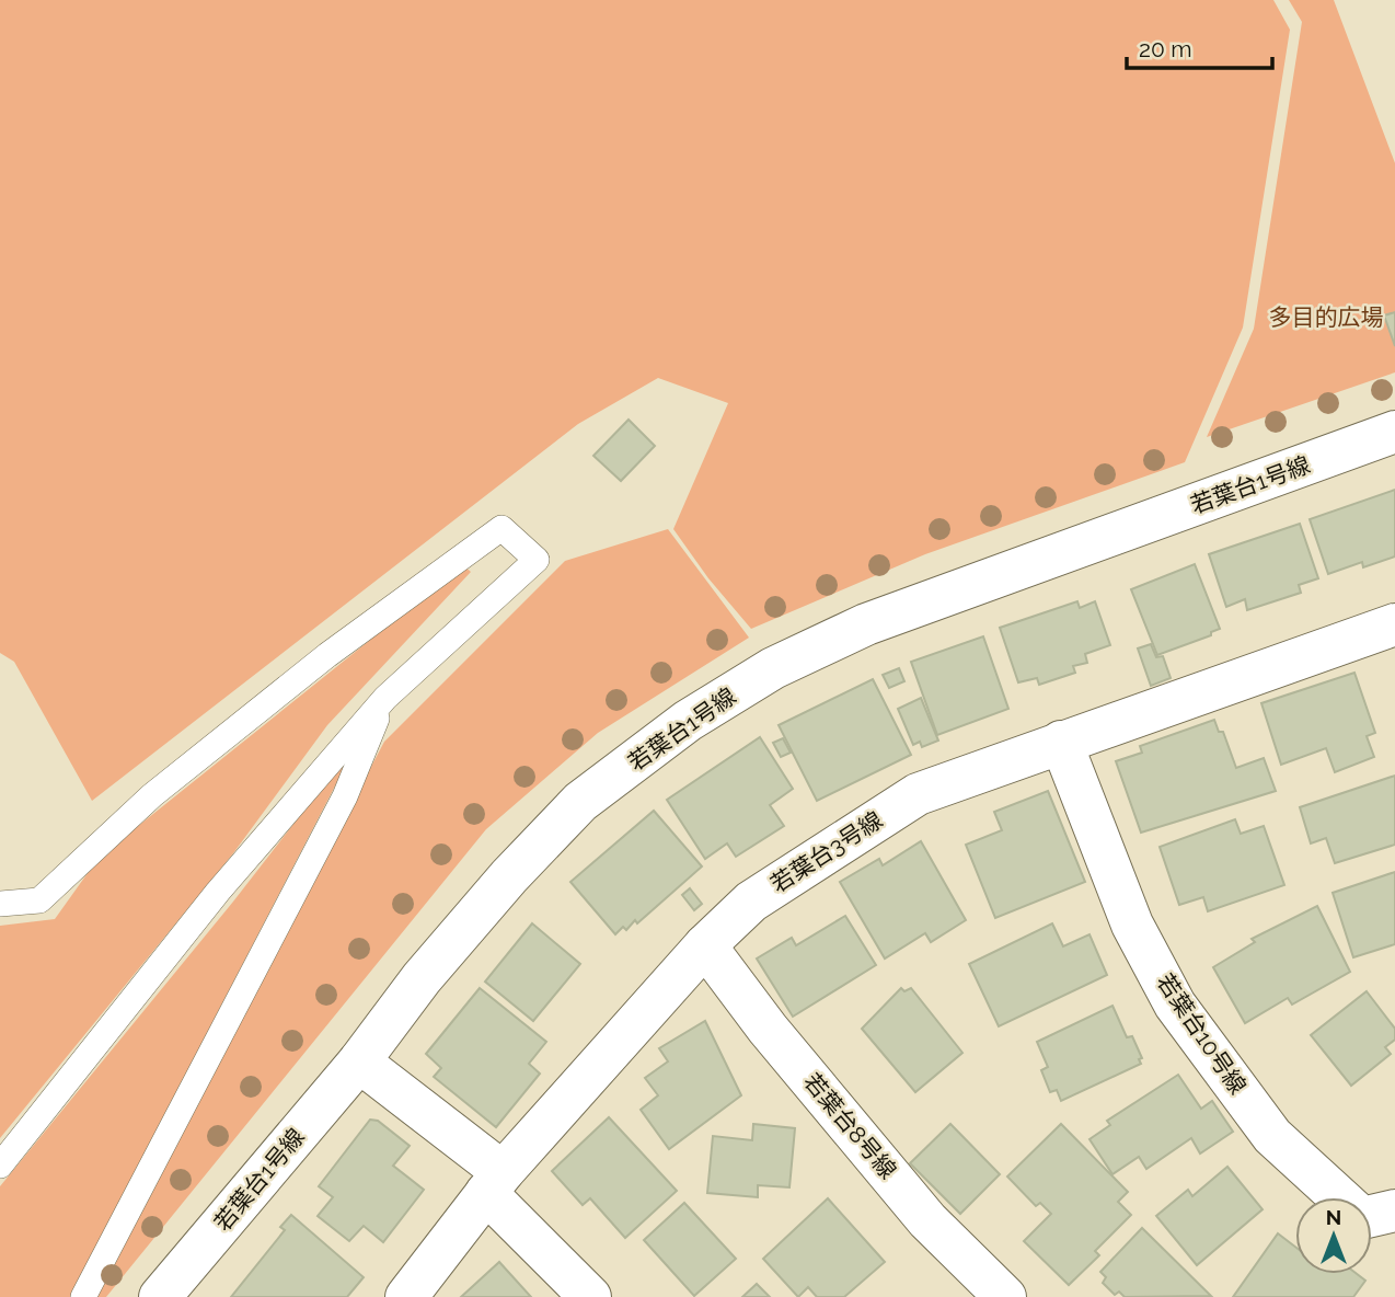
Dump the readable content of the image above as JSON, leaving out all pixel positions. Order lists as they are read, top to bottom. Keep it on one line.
{"streets":{"street":["若葉台1号線","若葉台3号線","若葉台10号線","若葉台8号線"]},"crossings":[["若葉台3号線","若葉台10号線"],["若葉台3号線","若葉台8号線"]],"parks":["多目的広場"],"scale_bar":"20 m","north":"top"}
